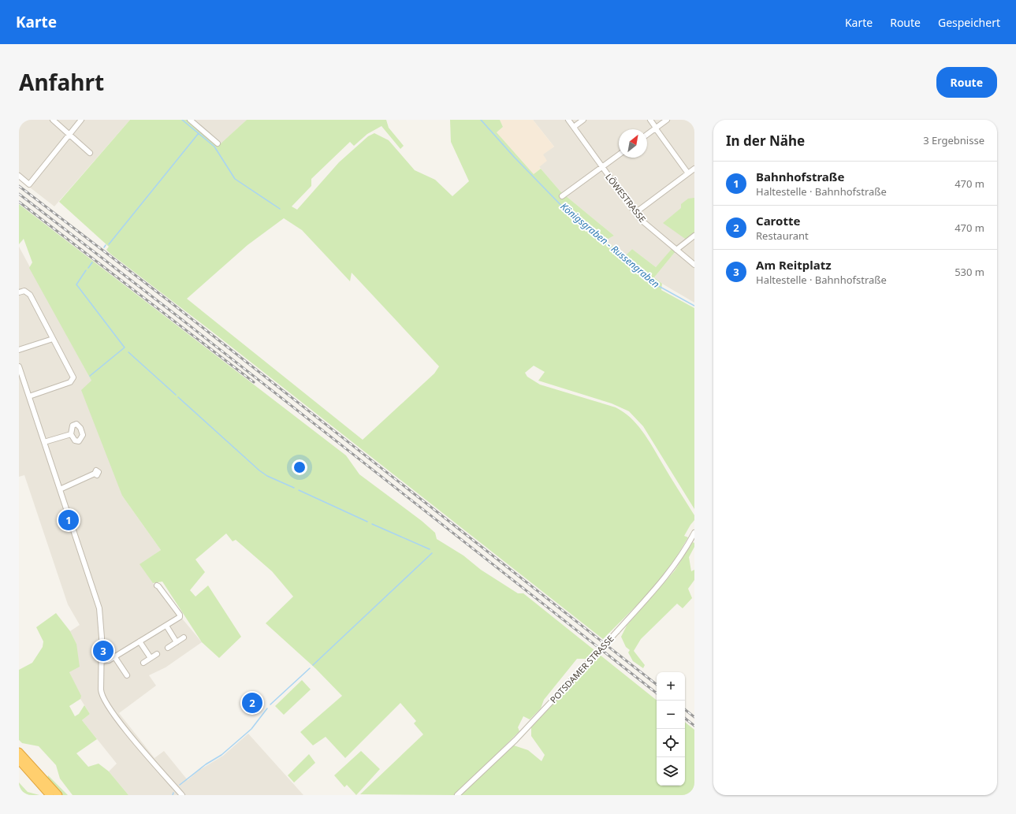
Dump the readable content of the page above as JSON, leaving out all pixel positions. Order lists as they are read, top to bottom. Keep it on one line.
{"streets":{"street":["LÖWESTRASSE","POTSDAMER STRASSE"]},"water":["Königsgraben - Russengraben"],"north":"top right","page":{"header":"Karte","nav":["Karte","Route","Gespeichert"],"title":"Anfahrt","buttons":"Route","heading":["In der Nähe","3 Ergebnisse"],"list":[{"mark":"1","name":"Bahnhofstraße","note":"Haltestelle · Bahnhofstraße","value":"470 m"},{"mark":"2","name":"Carotte","note":"Restaurant","value":"470 m"},{"mark":"3","name":"Am Reitplatz","note":"Haltestelle · Bahnhofstraße","value":"530 m"}],"pins":["1","3","2"],"map_buttons":["+","−"]}}
